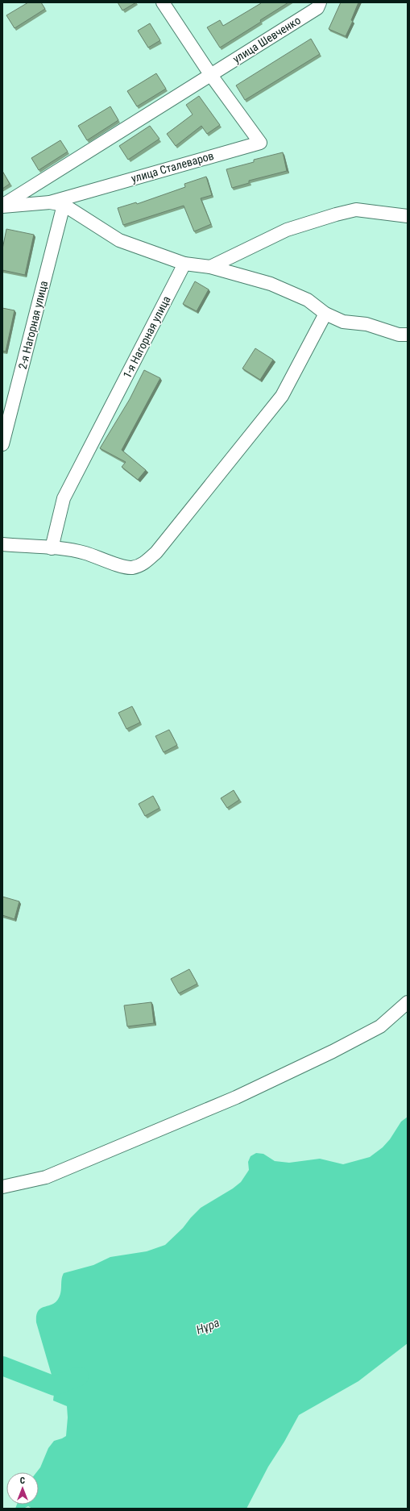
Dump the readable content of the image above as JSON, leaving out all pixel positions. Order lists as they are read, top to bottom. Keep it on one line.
{"streets":{"street":["улица Шевченко","улица Сталеваров","2-я Нагорная улица","1-я Нагорная улица"]},"crossings":[["улица Шевченко","улица Сталеваров"]],"water":["Нұра"],"north":"top"}
